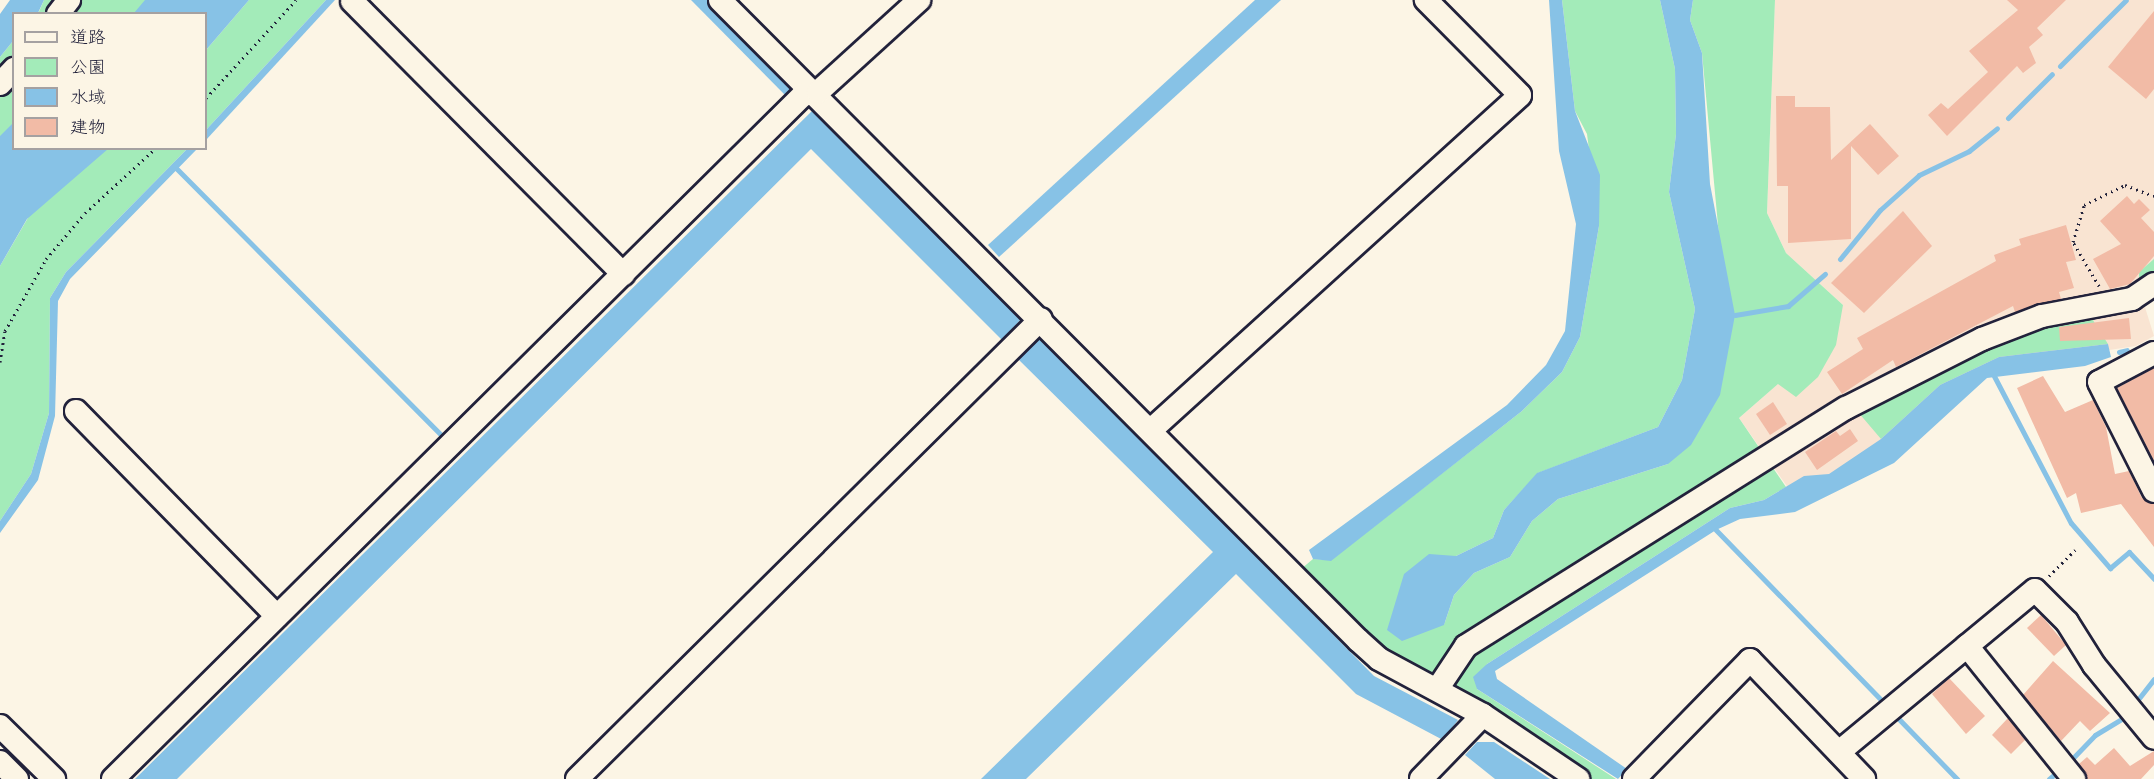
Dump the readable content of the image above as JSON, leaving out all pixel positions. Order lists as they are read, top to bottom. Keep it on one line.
{"legend":["道路","公園","水域","建物"]}
